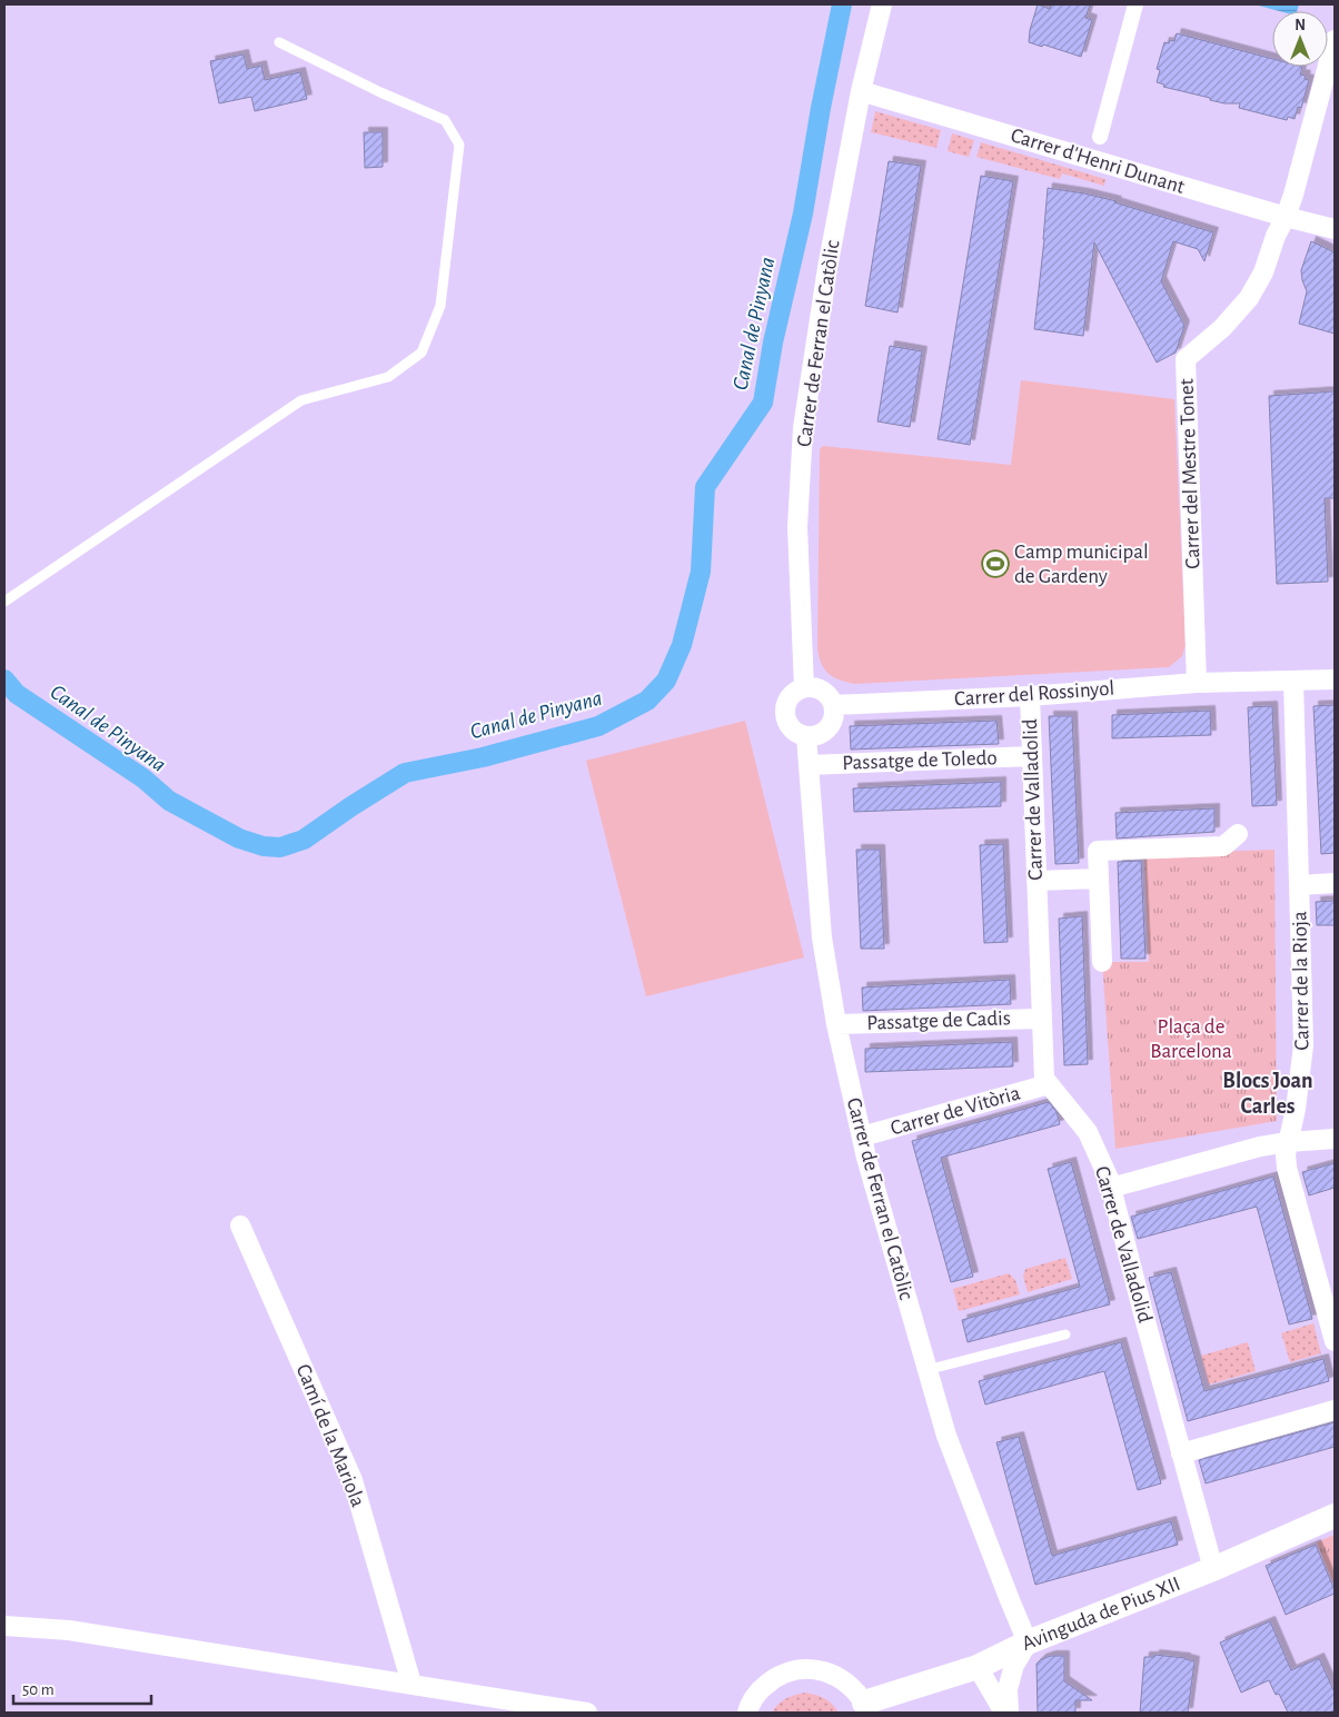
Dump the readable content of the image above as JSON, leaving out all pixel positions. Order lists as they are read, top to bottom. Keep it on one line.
{"streets":{"street":["Carrer d'Henri Dunant","Carrer de Ferran el Catòlic","Carrer del Mestre Tonet","Carrer del Rossinyol","Passatge de Toledo","Carrer de Valladolid","Carrer de la Rioja","Passatge de Cadis","Carrer de Vitòria","Camí de la Mariola","Avinguda de Pius XII"]},"crossings":[["Carrer d'Henri Dunant","Carrer de Ferran el Catòlic"],["Carrer d'Henri Dunant","Carrer del Mestre Tonet"],["Carrer de Ferran el Catòlic","Carrer del Rossinyol"],["Carrer de Ferran el Catòlic","Passatge de Toledo"],["Carrer de Ferran el Catòlic","Passatge de Cadis"],["Carrer de Ferran el Catòlic","Carrer de Vitòria"],["Carrer de Ferran el Catòlic","Avinguda de Pius XII"],["Carrer del Mestre Tonet","Carrer del Rossinyol"],["Carrer del Rossinyol","Carrer de Valladolid"],["Carrer del Rossinyol","Carrer de la Rioja"],["Passatge de Toledo","Carrer de Valladolid"],["Carrer de Valladolid","Passatge de Cadis"],["Carrer de Valladolid","Carrer de Vitòria"],["Carrer de Valladolid","Avinguda de Pius XII"]],"districts":["Blocs Joan Carles"],"water":["Canal de Pinyana"],"parks":["Plaça de Barcelona"],"places":{"sports":["Camp municipal de Gardeny"]},"scale_bar":"50 m","north":"top"}
